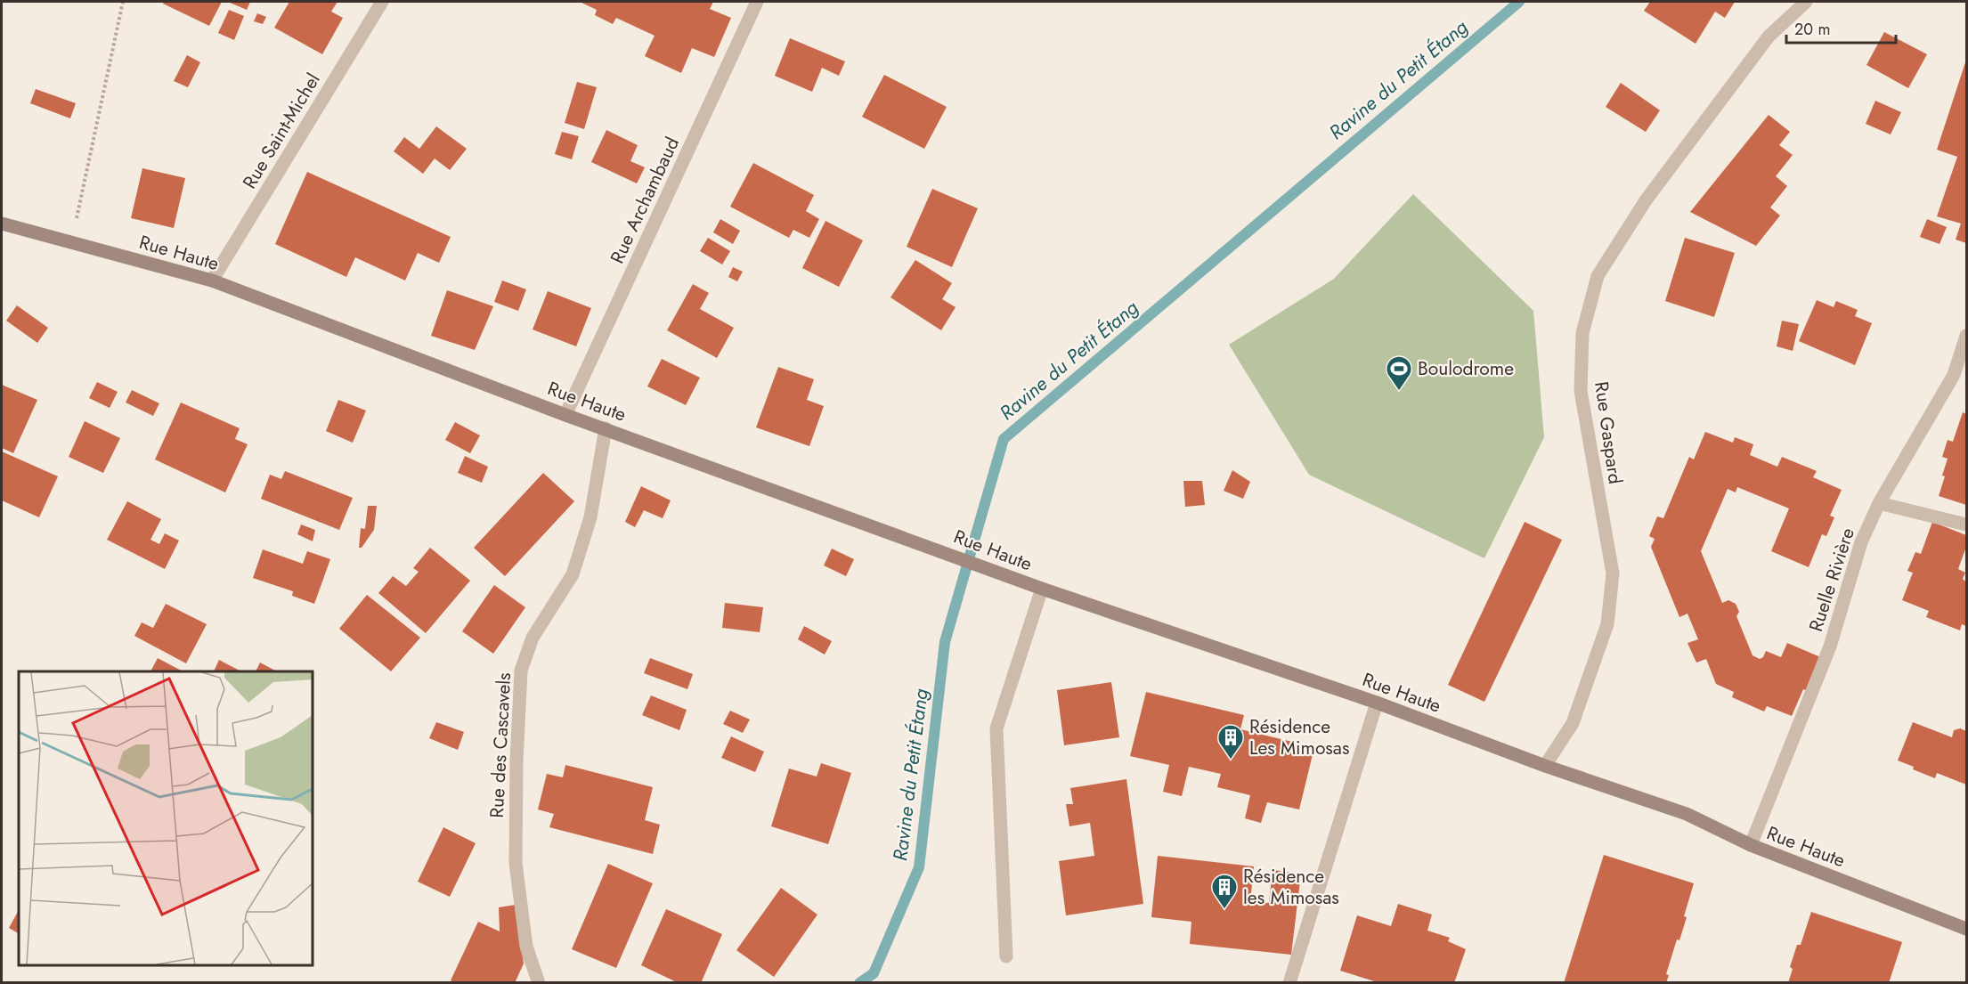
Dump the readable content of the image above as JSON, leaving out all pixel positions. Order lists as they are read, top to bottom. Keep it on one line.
{"streets":{"main road":["Rue Haute"],"street":["Rue Saint-Michel","Rue Archambaud","Rue Gaspard","Ruelle Rivière","Rue des Cascavels"]},"crossings":[["Rue Saint-Michel","Rue Haute"],["Rue Archambaud","Rue Haute"],["Rue Haute","Rue Gaspard"],["Rue Haute","Ruelle Rivière"],["Rue Haute","Rue des Cascavels"]],"water":["Ravine du Petit Étang"],"places":{"sports":["Boulodrome"],"building":["Résidence Les Mimosas","Résidence les Mimosas"]},"scale_bar":"20 m"}
